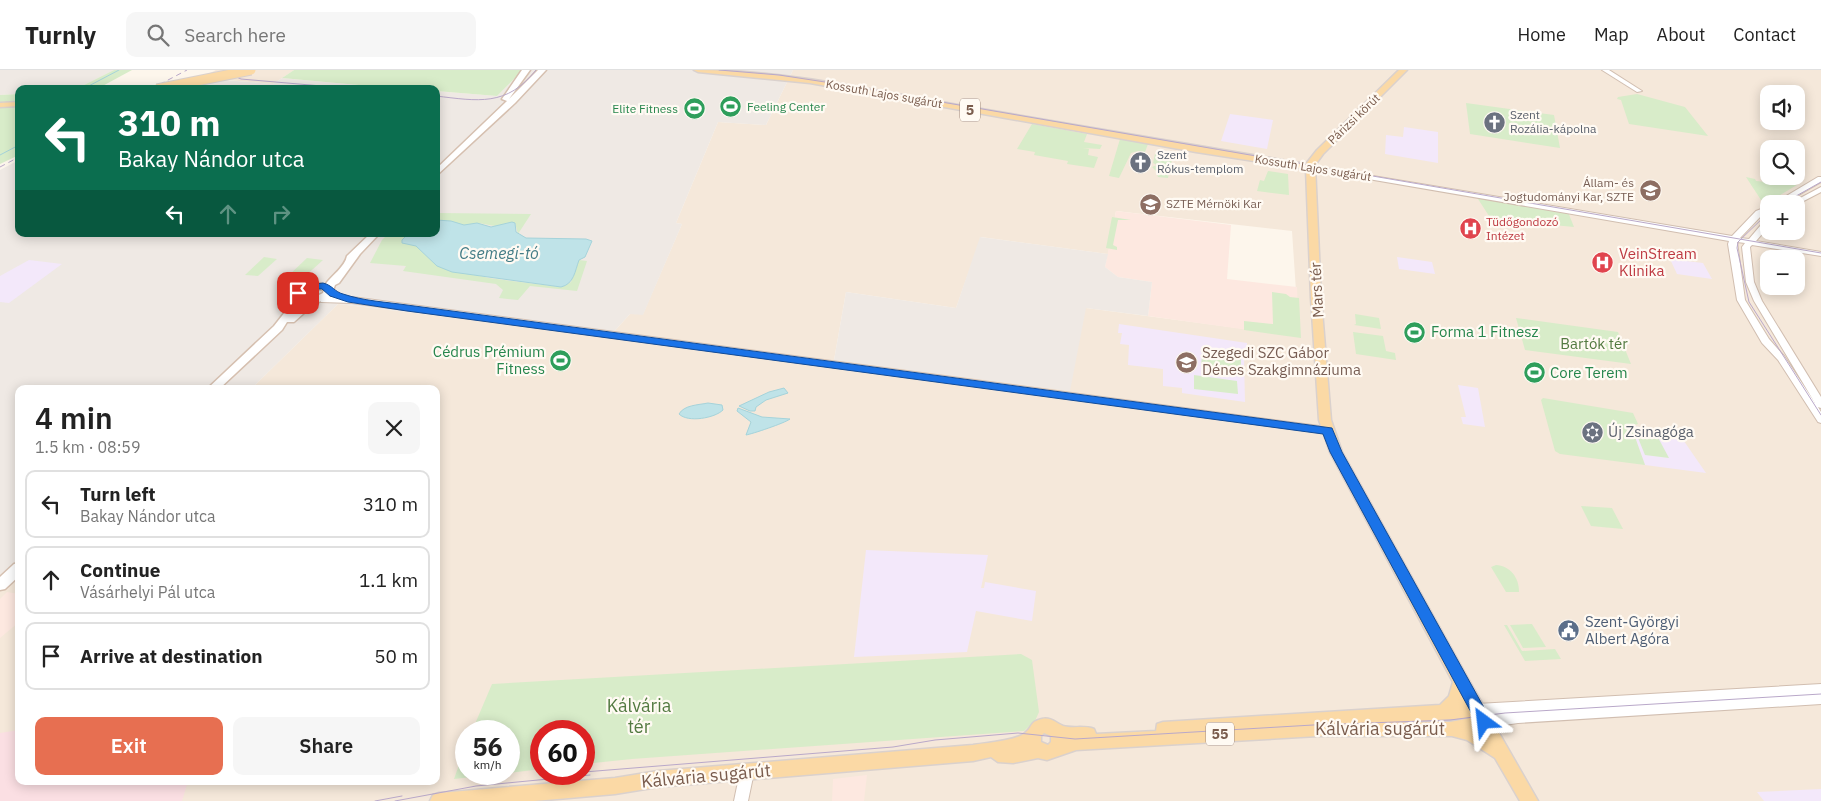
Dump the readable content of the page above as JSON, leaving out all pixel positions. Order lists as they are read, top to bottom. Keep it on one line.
{"streets":{"main road":["Kossuth Lajos sugárút","5","Párizsi körút","Mars tér","Kálvária sugárút","55"]},"crossings":[["Kossuth Lajos sugárút","5"],["Kossuth Lajos sugárút","Párizsi körút"],["5","Mars tér"],["Mars tér","Kálvária sugárút"]],"water":["Csemegi-tó"],"parks":["Bartók tér","Kálvária tér"],"places":{"sports":["Feeling Center","Elite Fitness","Forma 1 Fitnesz","Cédrus Prémium Fitness","Core Terem"],"church":["Szent Rozália-kápolna","Szent Rókus-templom"],"school or university":["Állam- és Jogtudományi Kar, SZTE","SZTE Mérnöki Kar","Szegedi SZC Gábor Dénes Szakgimnáziuma"],"hospital":["Tüdőgondozó Intézet","VeinStream Klinika"],"synagogue":["Új Zsinagóga"],"public building":["Szent-Györgyi Albert Agóra"]},"page":{"header":"Turnly","search":"Search here","nav":["Home","Map","About","Contact"],"map_buttons":["+","−"],"turn":["310 m","Bakay Nándor utca"],"heading":["4 min","1.5 km · 08:59"],"list":[{"name":"Turn left","note":"Bakay Nándor utca","value":"310 m"},{"name":"Continue","note":"Vásárhelyi Pál utca","value":"1.1 km"},{"name":"Arrive at destination","value":"50 m"}],"buttons":["Exit","Share"],"speed":"56 km/h","limit":"60"}}
